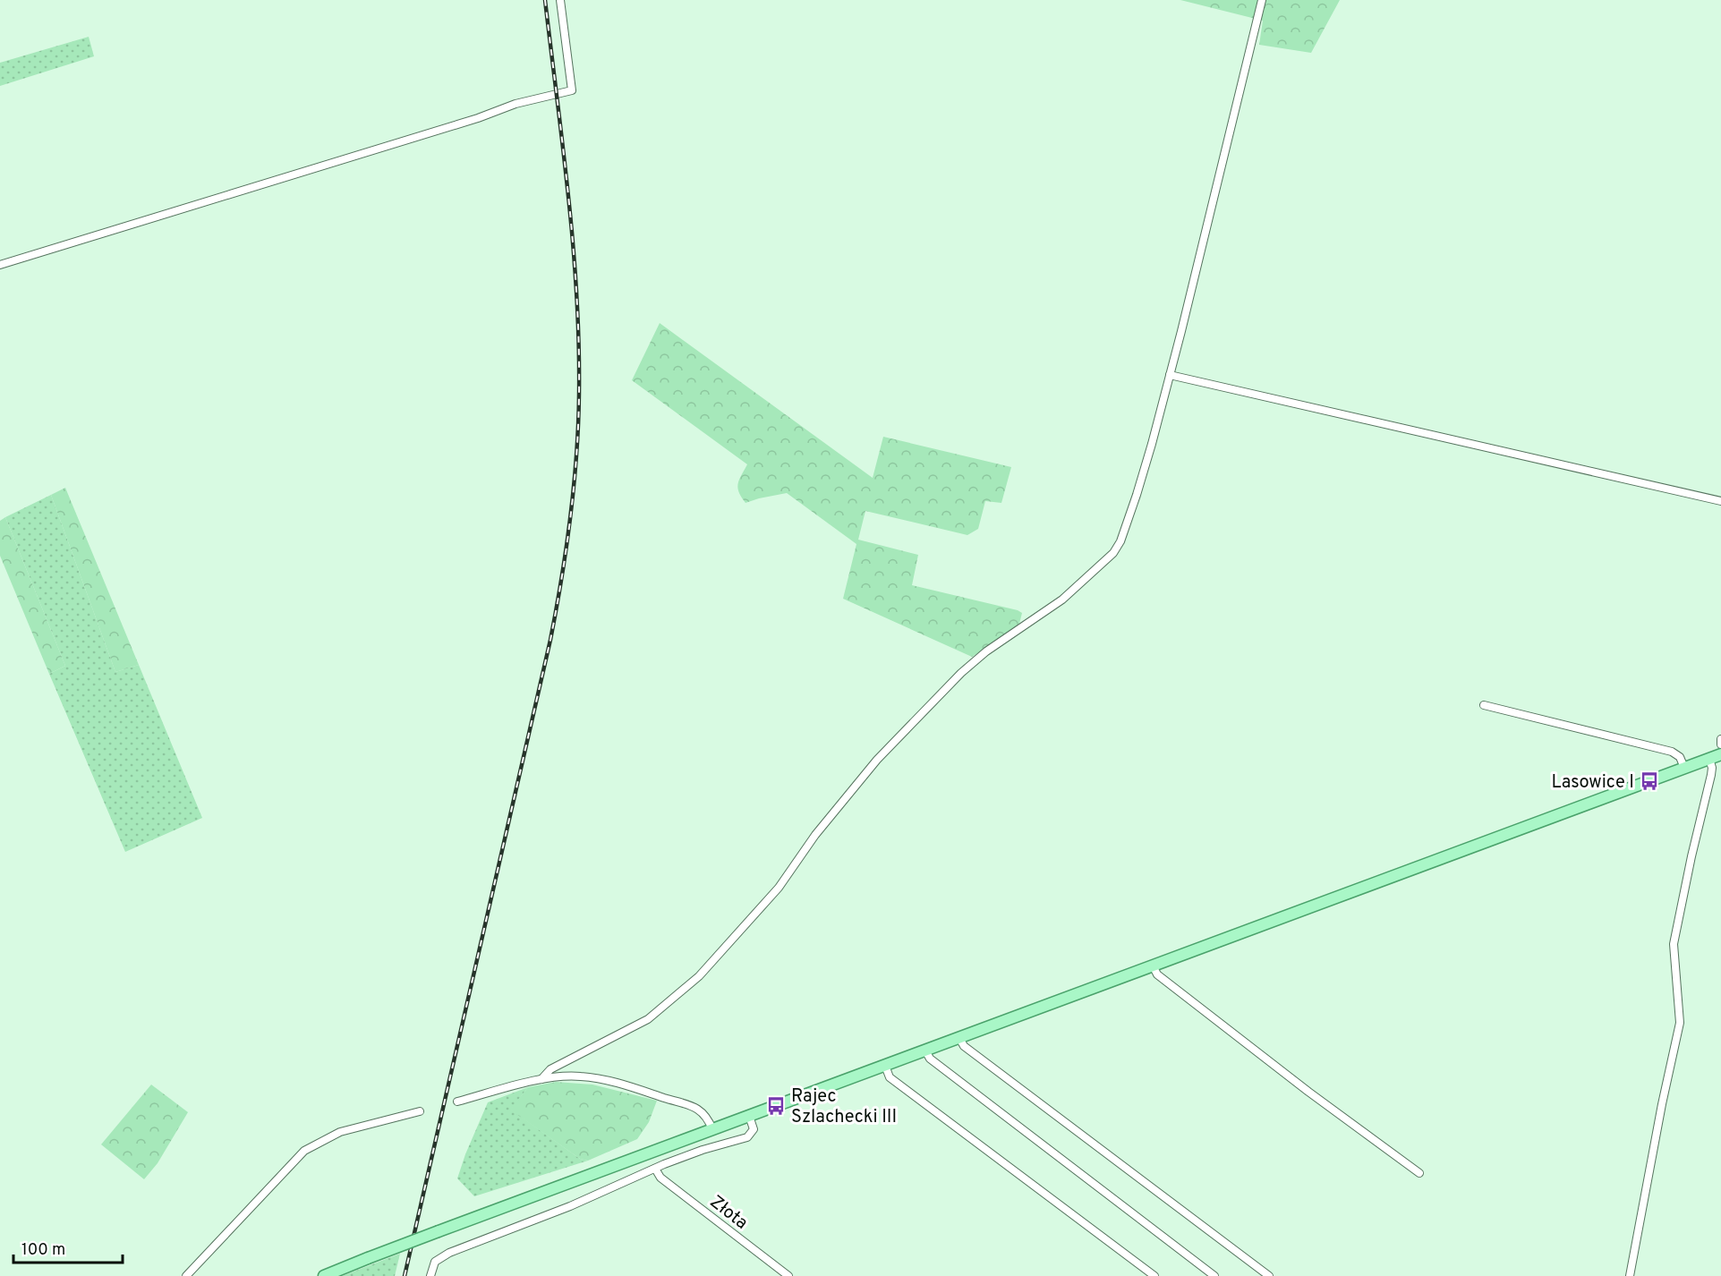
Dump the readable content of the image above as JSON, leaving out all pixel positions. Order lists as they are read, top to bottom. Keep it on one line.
{"streets":{"street":["Złota"]},"places":{"bus stop":["Lasowice I","Rajec Szlachecki III"]},"scale_bar":"100 m"}
